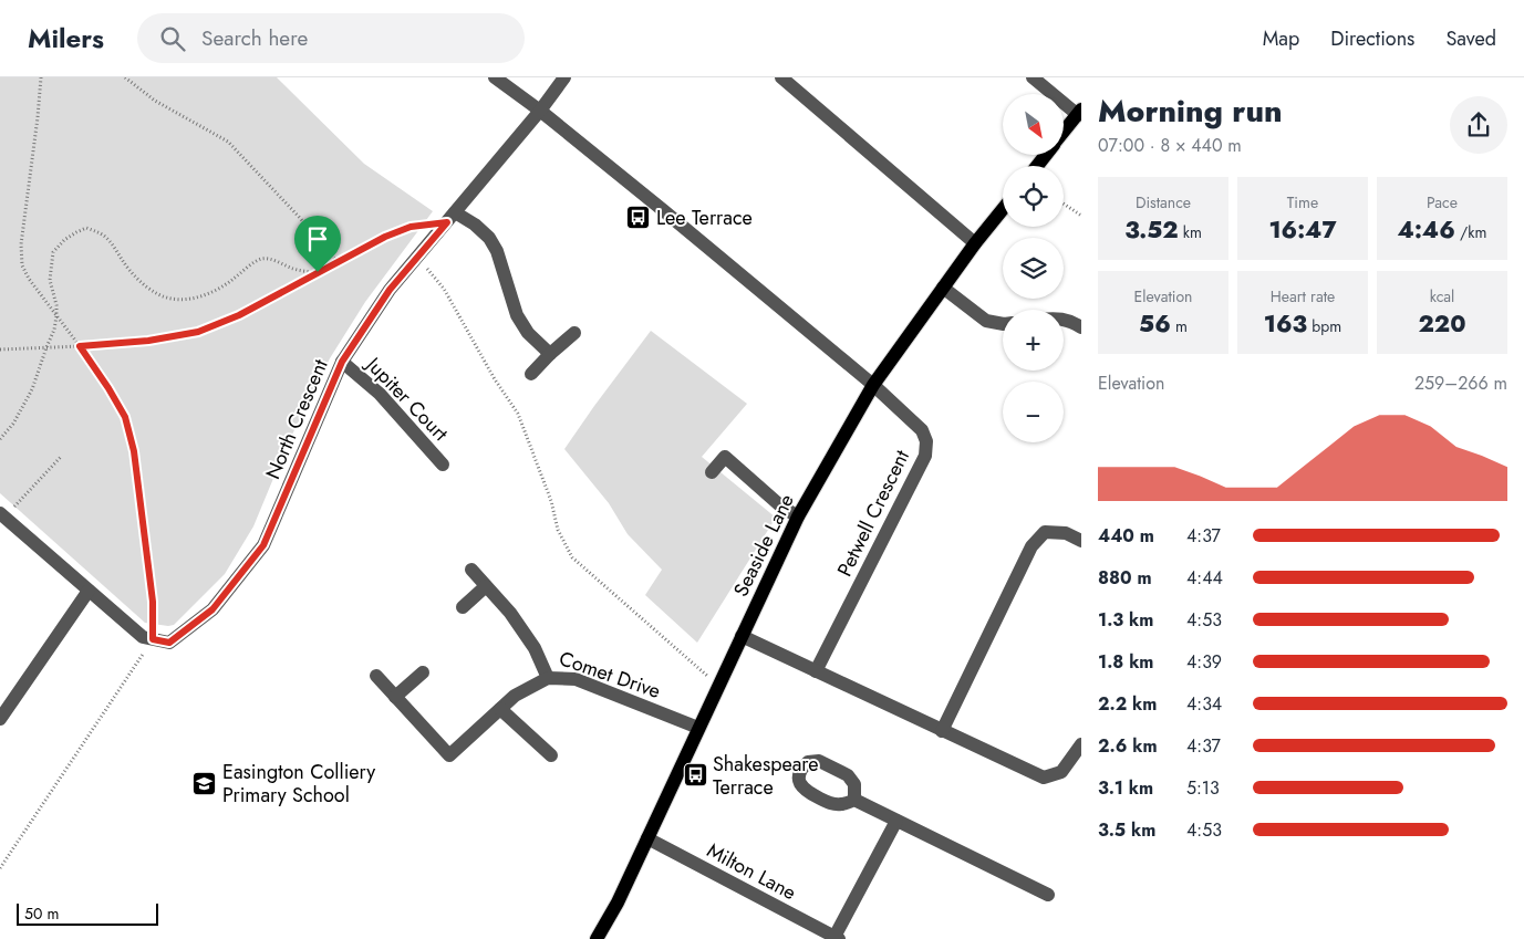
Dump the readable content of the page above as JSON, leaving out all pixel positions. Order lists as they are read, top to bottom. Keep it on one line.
{"streets":{"main road":["Seaside Lane"],"street":["Jupiter Court","North Crescent","Petwell Crescent","Comet Drive","Milton Lane"]},"crossings":[["Jupiter Court","North Crescent"],["North Crescent","Petwell Crescent"],["Petwell Crescent","Seaside Lane"],["Seaside Lane","Comet Drive"],["Seaside Lane","Milton Lane"]],"places":{"bus stop":["Lee Terrace","Shakespeare Terrace"],"school or university":["Easington Colliery Primary School"]},"scale_bar":"50 m","north":"bottom right","page":{"header":"Milers","search":"Search here","nav":["Map","Directions","Saved"],"heading":["Morning run","07:00 · 8 × 440 m"],"map_buttons":["+","−"],"stats":[["Distance","3.52 km"],["Time","16:47"],["Pace","4:46 /km"],["Elevation","56 m"],["Heart rate","163 bpm"],["kcal","220"]],"chart":["Elevation","259–266 m"],"list":[{"name":"440 m","note":"4:37"},{"name":"880 m","note":"4:44"},{"name":"1.3 km","note":"4:53"},{"name":"1.8 km","note":"4:39"},{"name":"2.2 km","note":"4:34"},{"name":"2.6 km","note":"4:37"},{"name":"3.1 km","note":"5:13"},{"name":"3.5 km","note":"4:53"}],"scale":"50 m"}}
